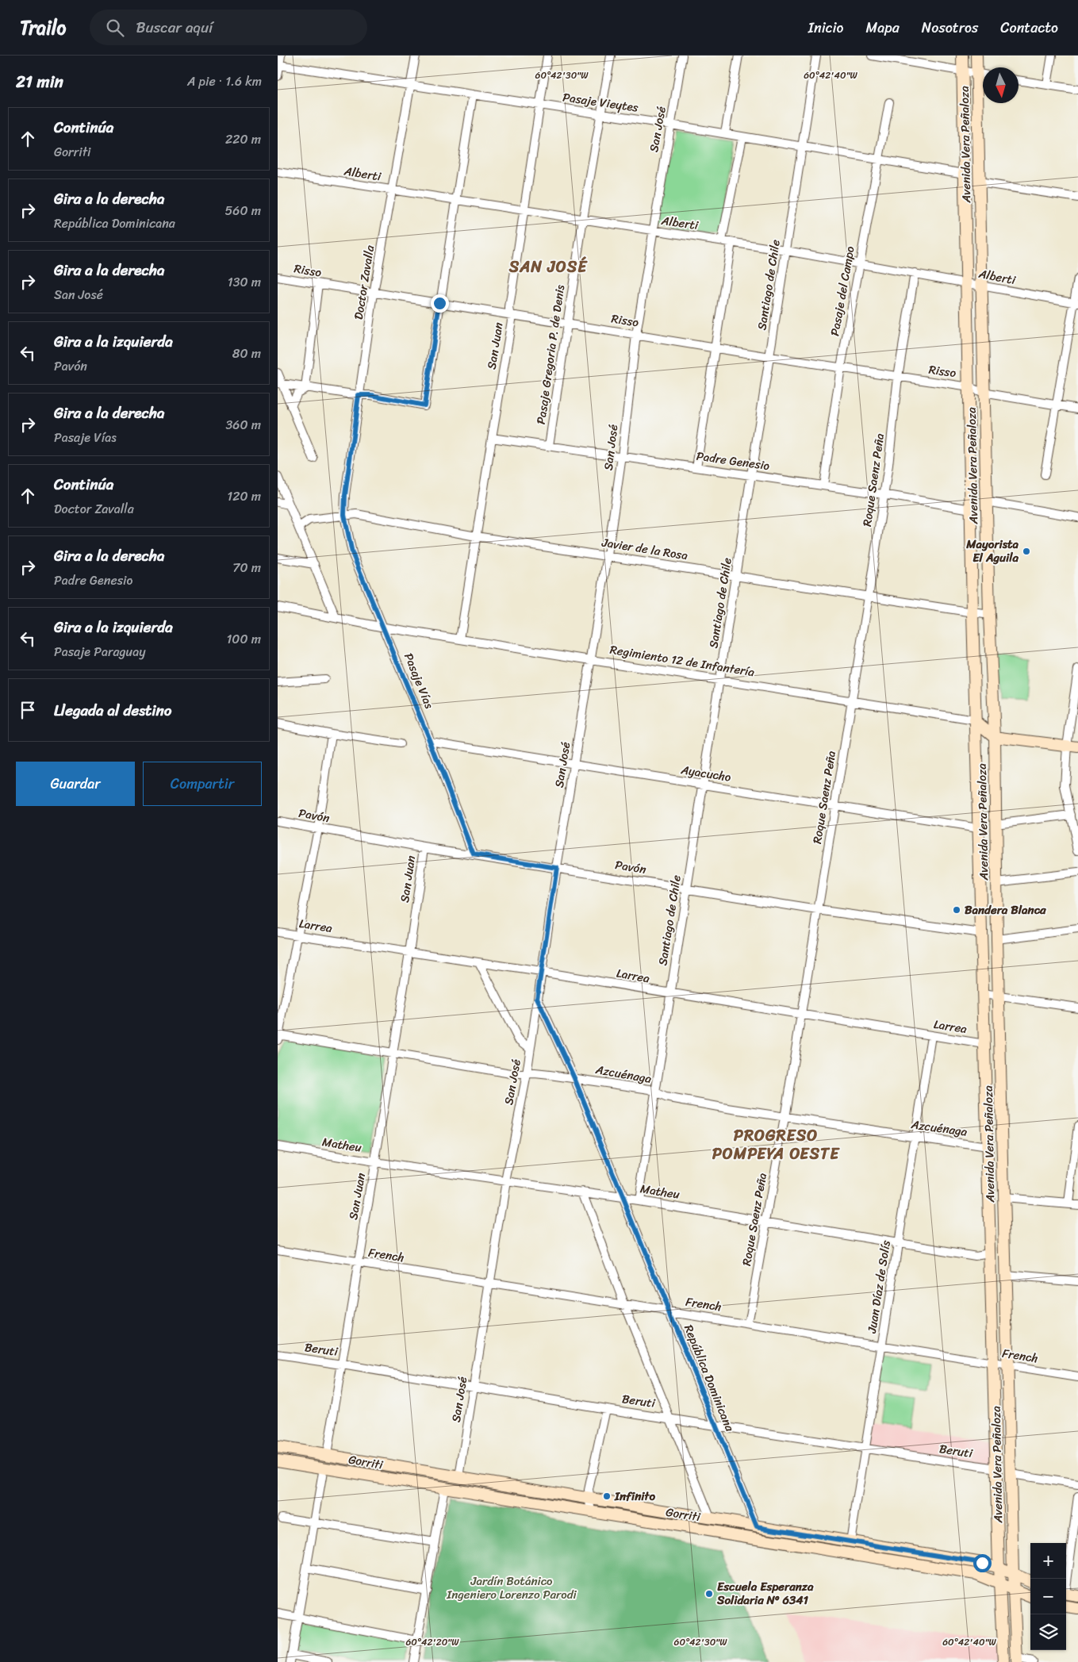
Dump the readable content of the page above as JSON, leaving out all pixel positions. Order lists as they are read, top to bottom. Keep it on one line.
{"streets":{"main road":["Avenida Vera Peñaloza","Gorriti"],"street":["Pasaje Vieytes","San José","Alberti","Risso","Doctor Zavalla","Santiago de Chile","Pasaje del Campo","San Juan","Pasaje Gregoria P. de Denis","Padre Genesio","Roque Saenz Peña","Javier de la Rosa","Regimiento 12 de Infantería","Pasaje Vías","Ayacucho","Pavón","Larrea","Azcuénaga","Matheu","French","Juan Díaz de Solís","Beruti","República Dominicana"]},"crossings":[["Pasaje Vieytes","San José"],["Pasaje Vieytes","Avenida Vera Peñaloza"],["Pasaje Vieytes","Doctor Zavalla"],["Pasaje Vieytes","Santiago de Chile"],["Pasaje Vieytes","Pasaje del Campo"],["Pasaje Vieytes","San Juan"],["Pasaje Vieytes","Pasaje Gregoria P. de Denis"],["San José","Alberti"],["San José","Risso"],["San José","Padre Genesio"],["San José","Javier de la Rosa"],["San José","Regimiento 12 de Infantería"],["San José","Ayacucho"],["San José","Pavón"],["San José","Larrea"],["San José","Azcuénaga"],["San José","Matheu"],["San José","French"],["San José","Beruti"],["San José","República Dominicana"],["San José","Gorriti"],["Avenida Vera Peñaloza","Alberti"],["Avenida Vera Peñaloza","Risso"],["Avenida Vera Peñaloza","Padre Genesio"],["Avenida Vera Peñaloza","Javier de la Rosa"],["Avenida Vera Peñaloza","Regimiento 12 de Infantería"],["Avenida Vera Peñaloza","Ayacucho"],["Avenida Vera Peñaloza","Pavón"],["Avenida Vera Peñaloza","Larrea"],["Avenida Vera Peñaloza","Azcuénaga"],["Avenida Vera Peñaloza","Matheu"],["Avenida Vera Peñaloza","French"],["Avenida Vera Peñaloza","Beruti"],["Avenida Vera Peñaloza","Gorriti"],["Alberti","Doctor Zavalla"],["Alberti","Santiago de Chile"],["Alberti","Pasaje del Campo"],["Alberti","San Juan"],["Alberti","Pasaje Gregoria P. de Denis"],["Alberti","Roque Saenz Peña"],["Risso","Doctor Zavalla"],["Risso","Santiago de Chile"],["Risso","Pasaje del Campo"],["Risso","San Juan"],["Risso","Pasaje Gregoria P. de Denis"],["Risso","Roque Saenz Peña"],["Doctor Zavalla","Javier de la Rosa"],["Doctor Zavalla","Pasaje Vías"],["Santiago de Chile","Padre Genesio"],["Santiago de Chile","Javier de la Rosa"],["Santiago de Chile","Regimiento 12 de Infantería"],["Santiago de Chile","Ayacucho"],["Santiago de Chile","Pavón"],["Santiago de Chile","Larrea"],["Santiago de Chile","Azcuénaga"],["Santiago de Chile","Matheu"],["Pasaje del Campo","Padre Genesio"],["San Juan","Padre Genesio"],["San Juan","Javier de la Rosa"],["San Juan","Regimiento 12 de Infantería"],["San Juan","Pavón"],["San Juan","Larrea"],["San Juan","Azcuénaga"],["San Juan","Matheu"],["San Juan","French"],["San Juan","Beruti"],["San Juan","Gorriti"],["Pasaje Gregoria P. de Denis","Padre Genesio"],["Padre Genesio","Roque Saenz Peña"],["Roque Saenz Peña","Javier de la Rosa"],["Roque Saenz Peña","Regimiento 12 de Infantería"],["Roque Saenz Peña","Ayacucho"],["Roque Saenz Peña","Pavón"],["Roque Saenz Peña","Larrea"],["Roque Saenz Peña","Azcuénaga"],["Roque Saenz Peña","Matheu"],["Roque Saenz Peña","French"],["Javier de la Rosa","Pasaje Vías"],["Regimiento 12 de Infantería","Pasaje Vías"],["Pasaje Vías","Ayacucho"],["Pasaje Vías","Pavón"],["Larrea","Juan Díaz de Solís"],["Azcuénaga","Juan Díaz de Solís"],["Azcuénaga","República Dominicana"],["Matheu","Juan Díaz de Solís"],["Matheu","República Dominicana"],["French","Juan Díaz de Solís"],["French","República Dominicana"],["Juan Díaz de Solís","Beruti"],["Juan Díaz de Solís","Gorriti"],["Beruti","República Dominicana"],["República Dominicana","Gorriti"]],"districts":["SAN JOSÉ","PROGRESO POMPEYA OESTE"],"parks":["Jardín Botánico Ingeniero Lorenzo Parodi"],"places":["Mayorista El Aguila","Bandera Blanca","Infinito","Escuela Esperanza Solidaria Nº 6341"],"north":"bottom","page":{"header":"Trailo","search":"Buscar aquí","nav":["Inicio","Mapa","Nosotros","Contacto"],"heading":["21 min","A pie · 1.6 km"],"list":[["Continúa","Gorriti","220 m"],["Gira a la derecha","República Dominicana","560 m"],["Gira a la derecha","San José","130 m"],["Gira a la izquierda","Pavón","80 m"],["Gira a la derecha","Pasaje Vías","360 m"],["Continúa","Doctor Zavalla","120 m"],["Gira a la derecha","Padre Genesio","70 m"],["Gira a la izquierda","Pasaje Paraguay","100 m"],"Llegada al destino"],"buttons":["Guardar","Compartir"],"map_buttons":["+","−"]},"coordinates":["60°42'30\"W","60°42'40\"W","60°42'20\"W"]}
